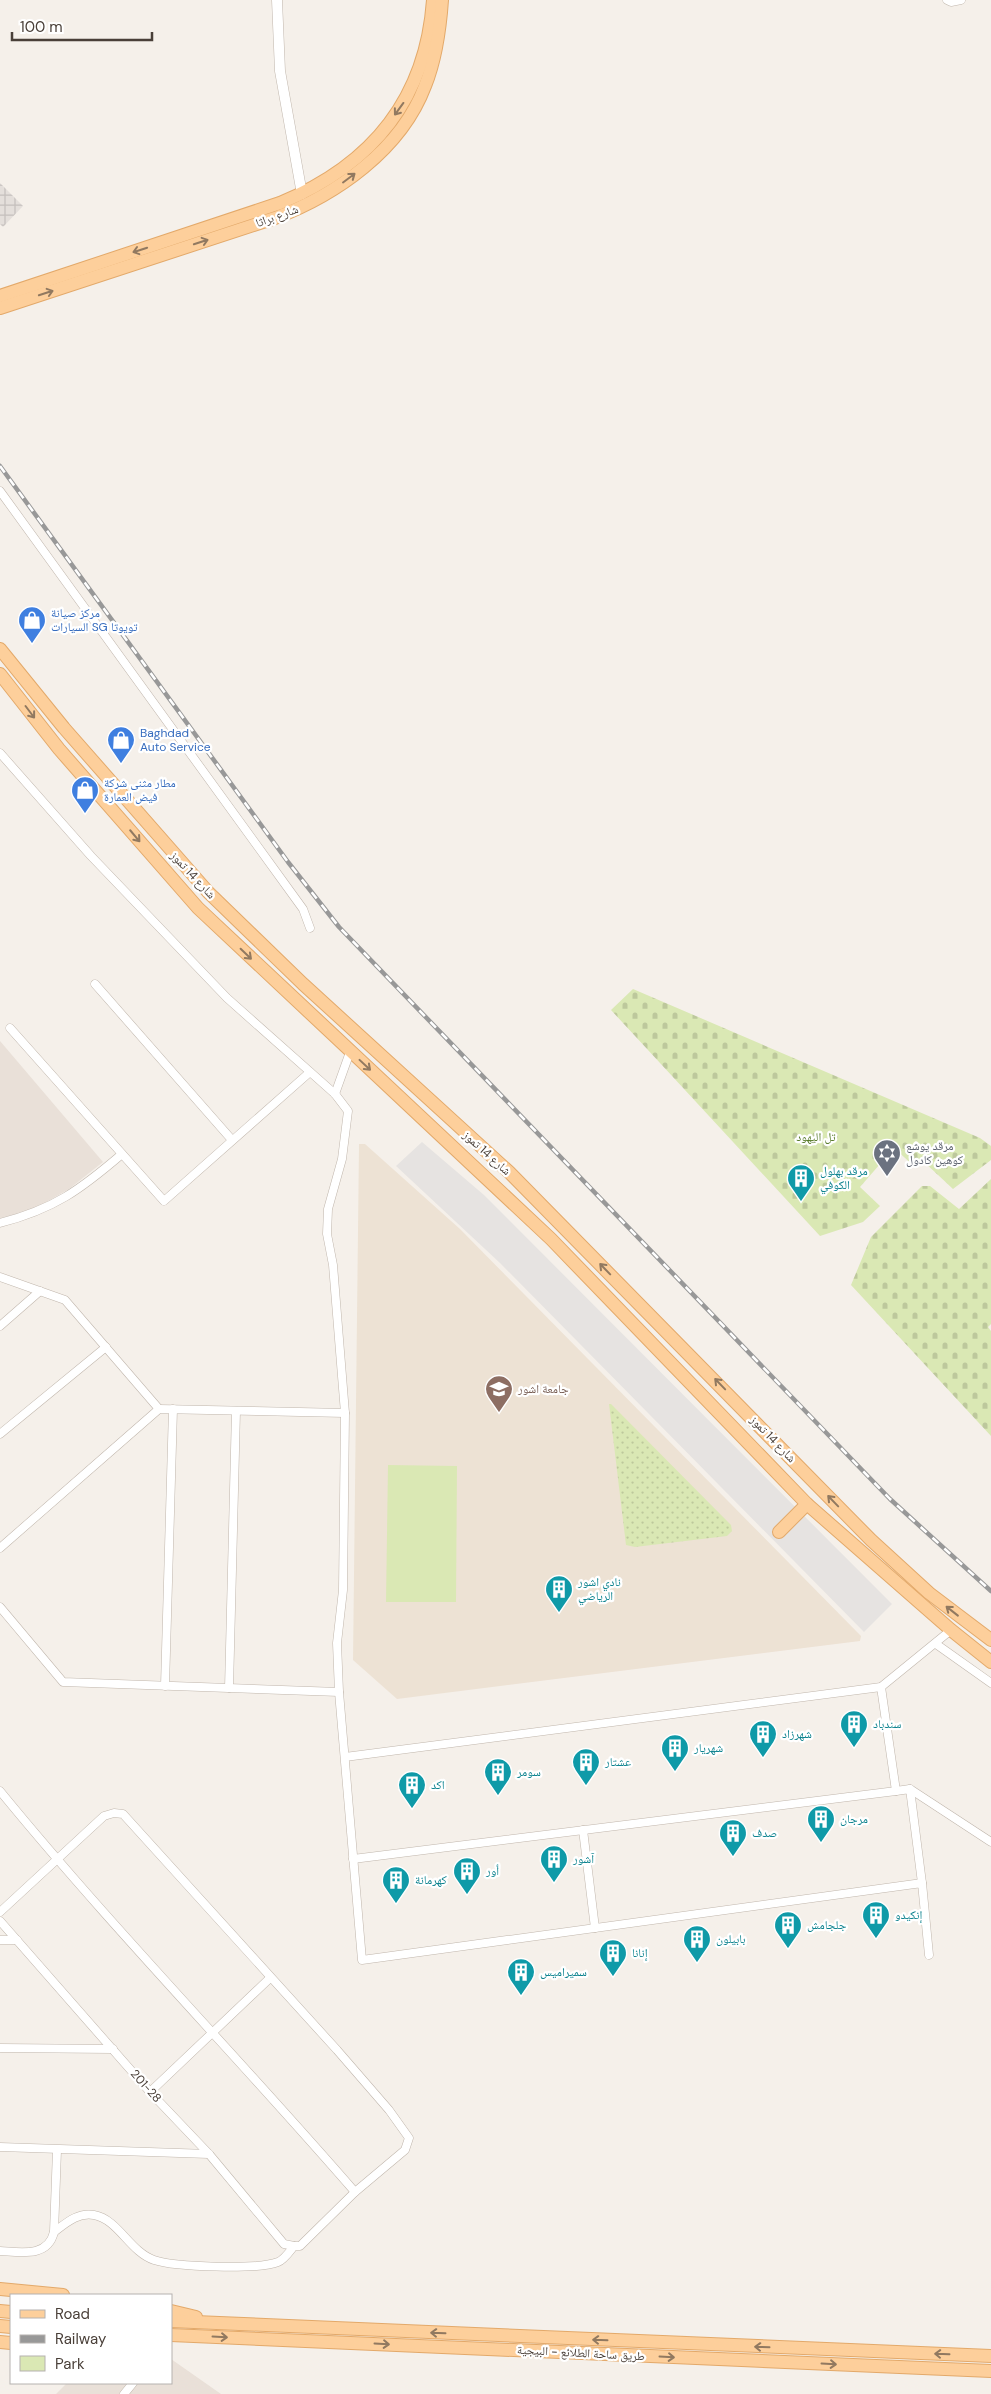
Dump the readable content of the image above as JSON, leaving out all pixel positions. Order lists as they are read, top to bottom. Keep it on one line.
{"streets":{"main road":["شارع براثا","شارع 14 تموز","طريق ساحة الطلائع - البيجية"],"street":["201-28"]},"parks":["تل اليهود"],"places":{"shop":["مركز صيانة السيارات SG تويوتا","Baghdad Auto Service","مطار مثنى شركة فيض العمارة"],"synagogue":["مرقد يوشع كوهين كادول"],"building":["مرقد بهلول الكوفي","نادي اشور الرياضي","سندباد","شهرزاد","شهريار","عشتار","سومر","اكد","مرجان","صدف","آشور","أور","كهرمانة","إنكيدو","جلجامش","بابيلون","إنانا","سميراميس"],"school or university":["جامعة اشور"]},"legend":["Road","Railway","Park"],"scale_bar":"100 m"}
